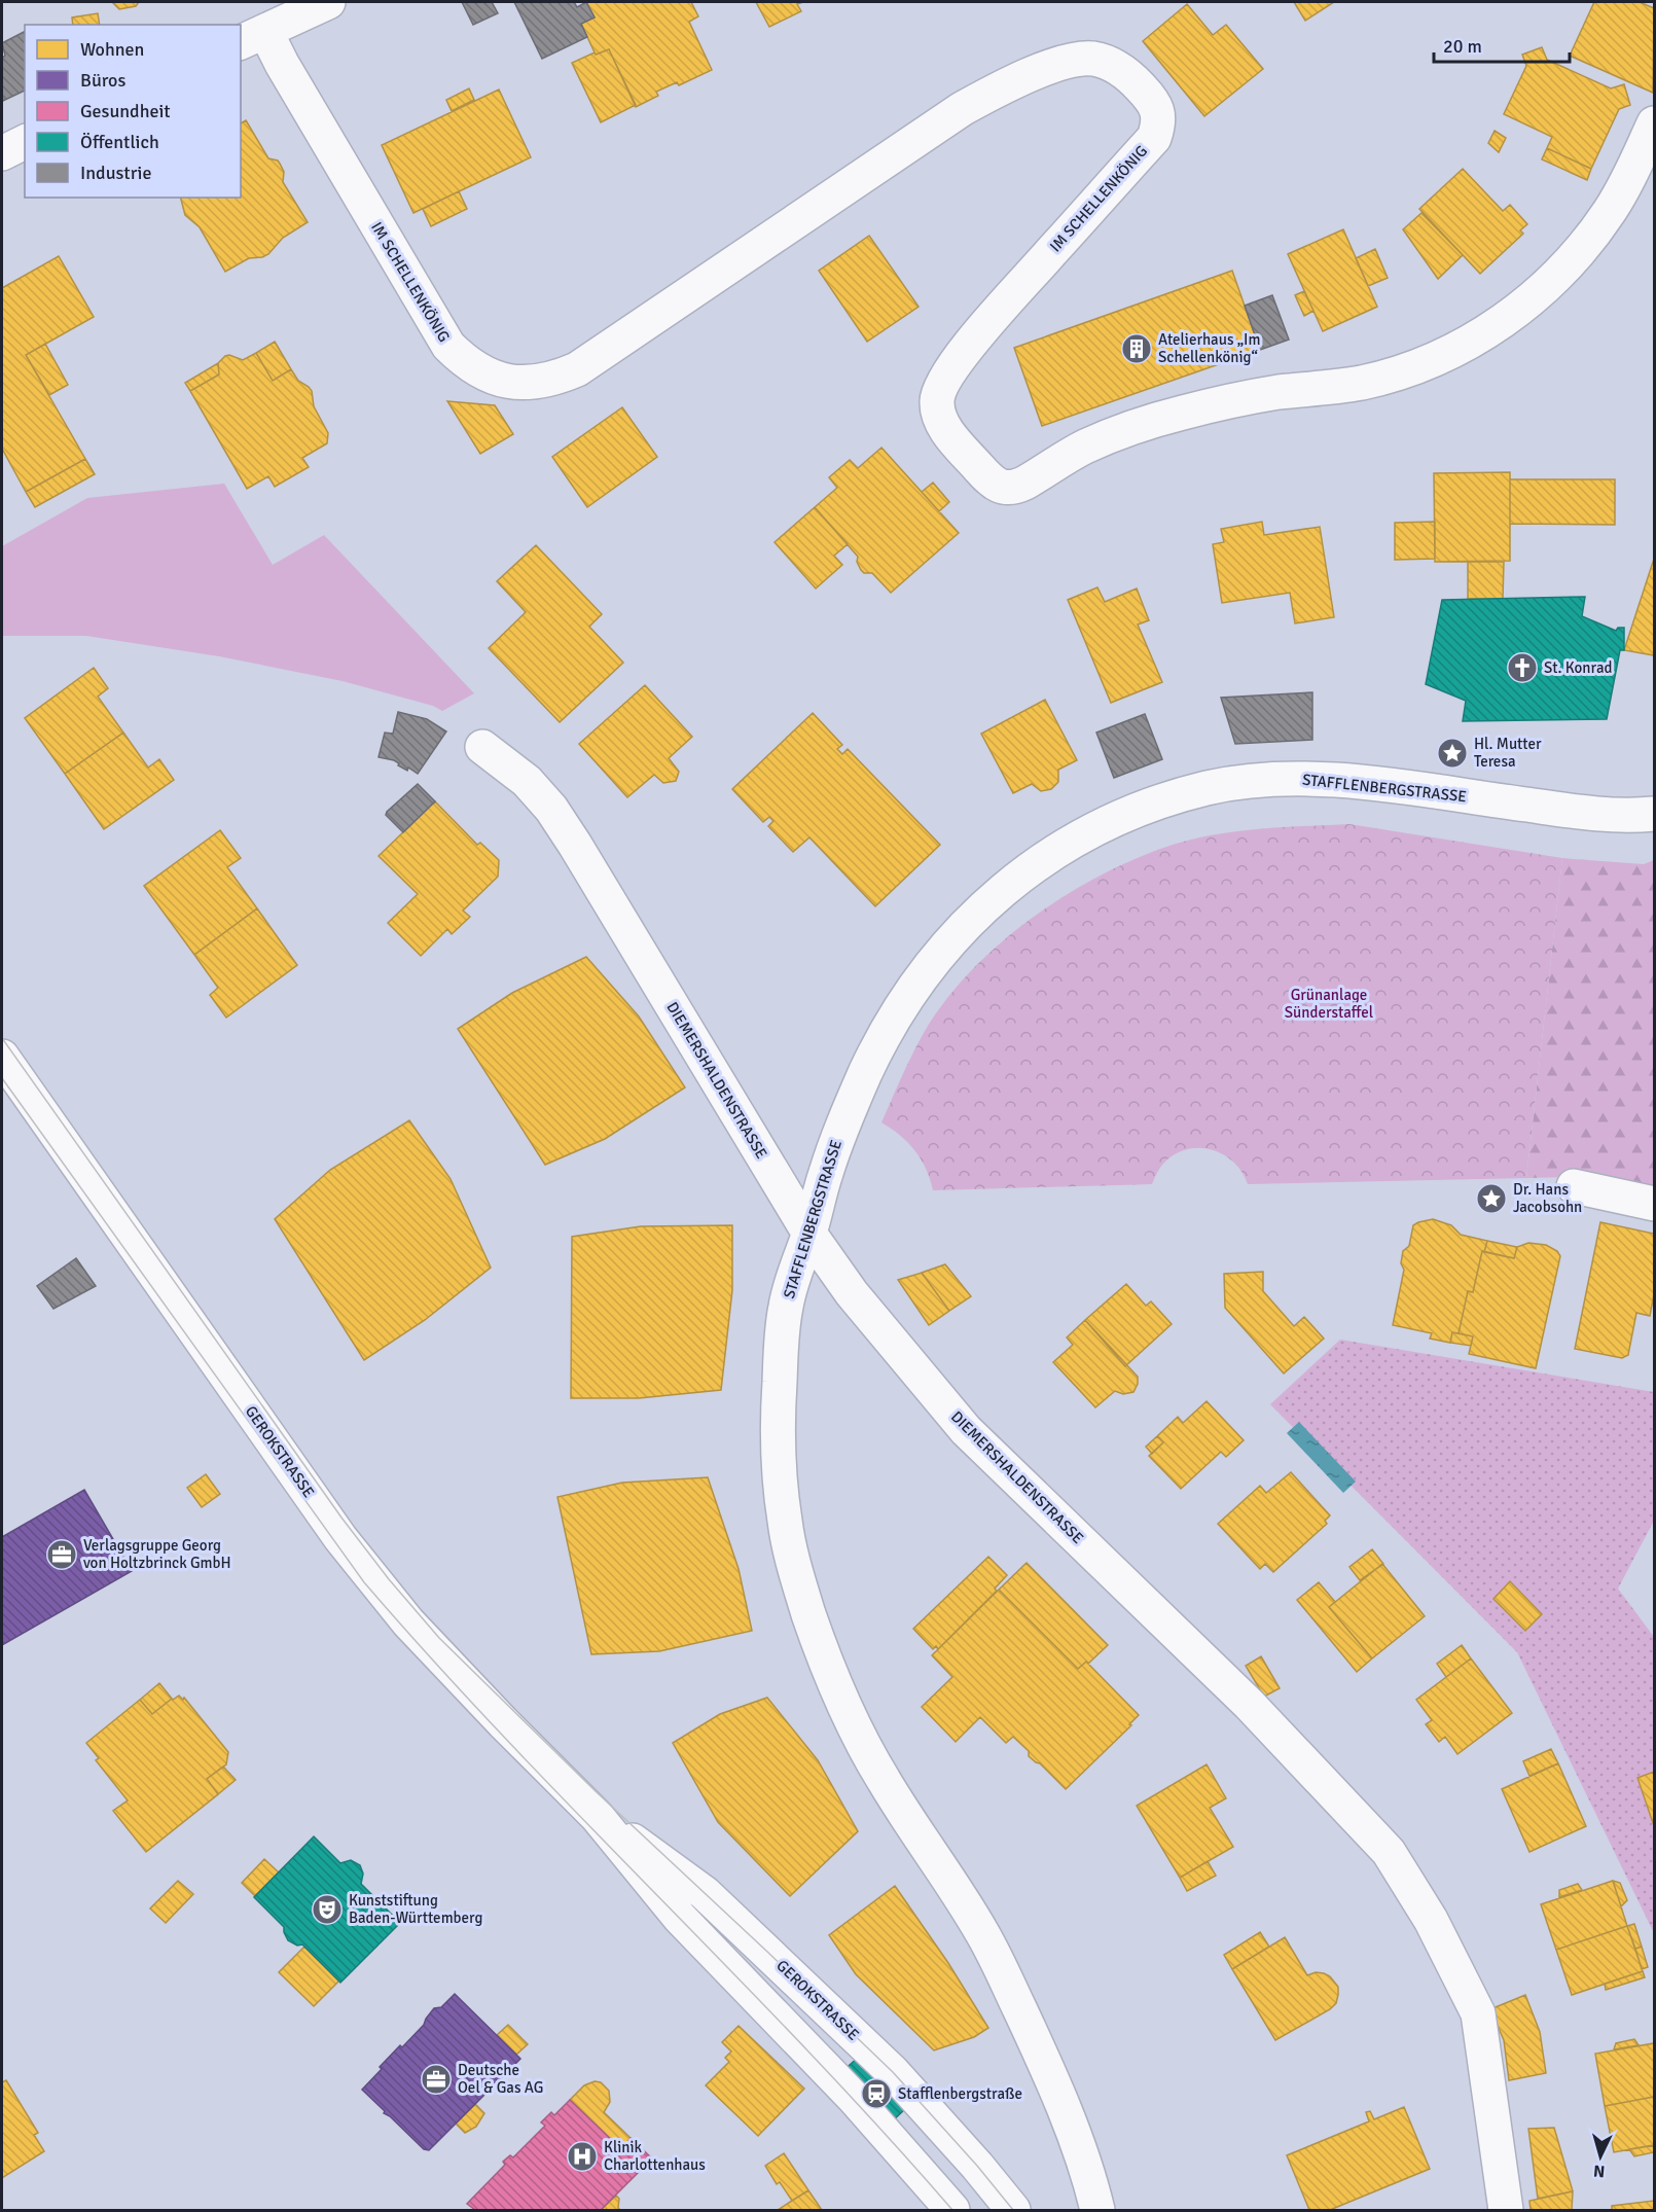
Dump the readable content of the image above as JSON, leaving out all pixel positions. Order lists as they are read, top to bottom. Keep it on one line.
{"streets":{"street":["IM SCHELLENKÖNIG","STAFFLENBERGSTRASSE","DIEMERSHALDENSTRASSE","GEROKSTRASSE"]},"crossings":[["STAFFLENBERGSTRASSE","DIEMERSHALDENSTRASSE"]],"parks":["Grünanlage Sünderstaffel"],"places":{"building":["Atelierhaus „Im Schellenkönig“"],"church":["St. Konrad"],"place":["Hl. Mutter Teresa","Dr. Hans Jacobsohn"],"office":["Verlagsgruppe Georg von Holtzbrinck GmbH","Deutsche Oel & Gas AG"],"theatre":["Kunststiftung Baden-Württemberg"],"station":["Stafflenbergstraße"],"hospital":["Klinik Charlottenhaus"]},"legend":["Wohnen","Büros","Gesundheit","Öffentlich","Industrie"],"scale_bar":"20 m","north":"bottom"}
